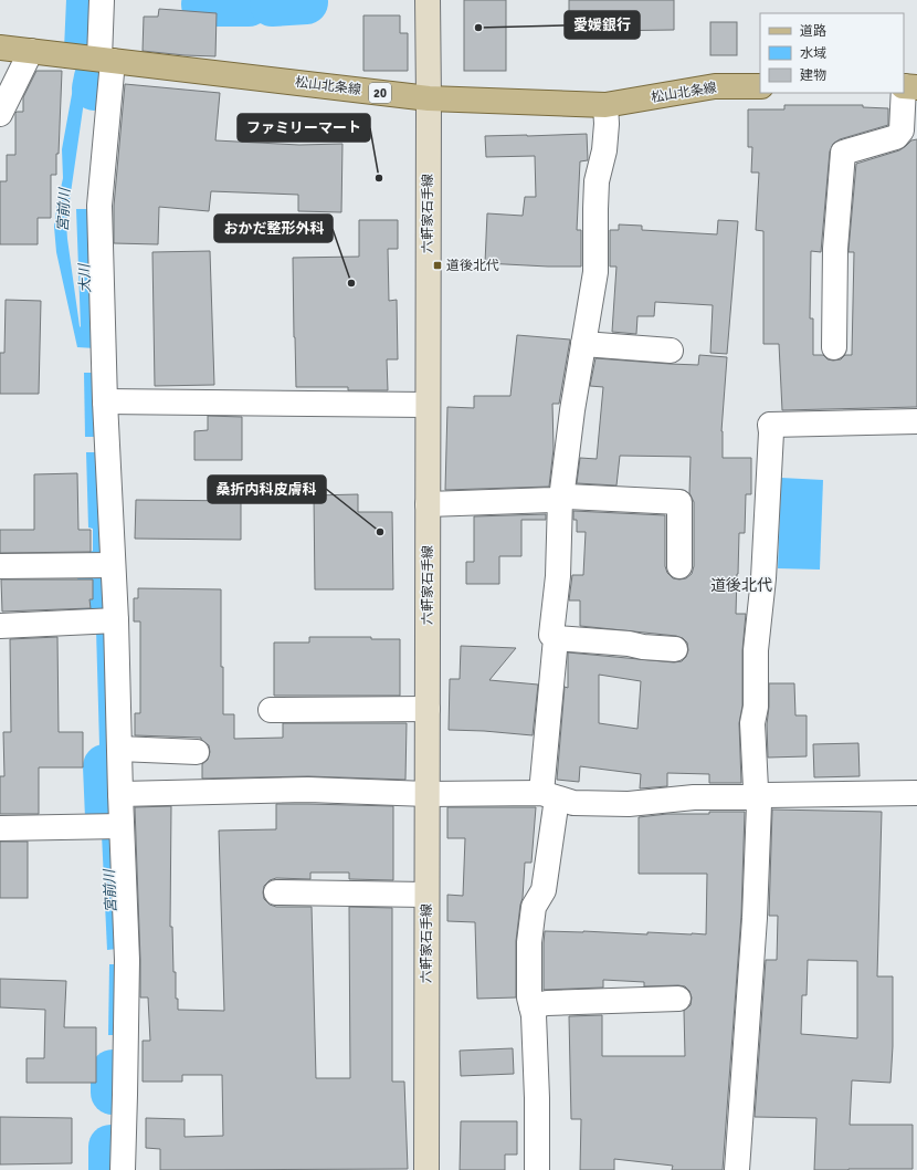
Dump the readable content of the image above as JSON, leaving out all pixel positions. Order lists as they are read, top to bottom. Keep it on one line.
{"streets":{"main road":["松山北条線","20","六軒家石手線"]},"crossings":[["松山北条線","六軒家石手線"]],"districts":["道後北代"],"water":["宮前川","大川"],"places":{"other":["愛媛銀行","ファミリーマート","おかだ整形外科","桑折内科皮膚科"],"transit":["道後北代"]},"legend":["道路","水域","建物"]}
